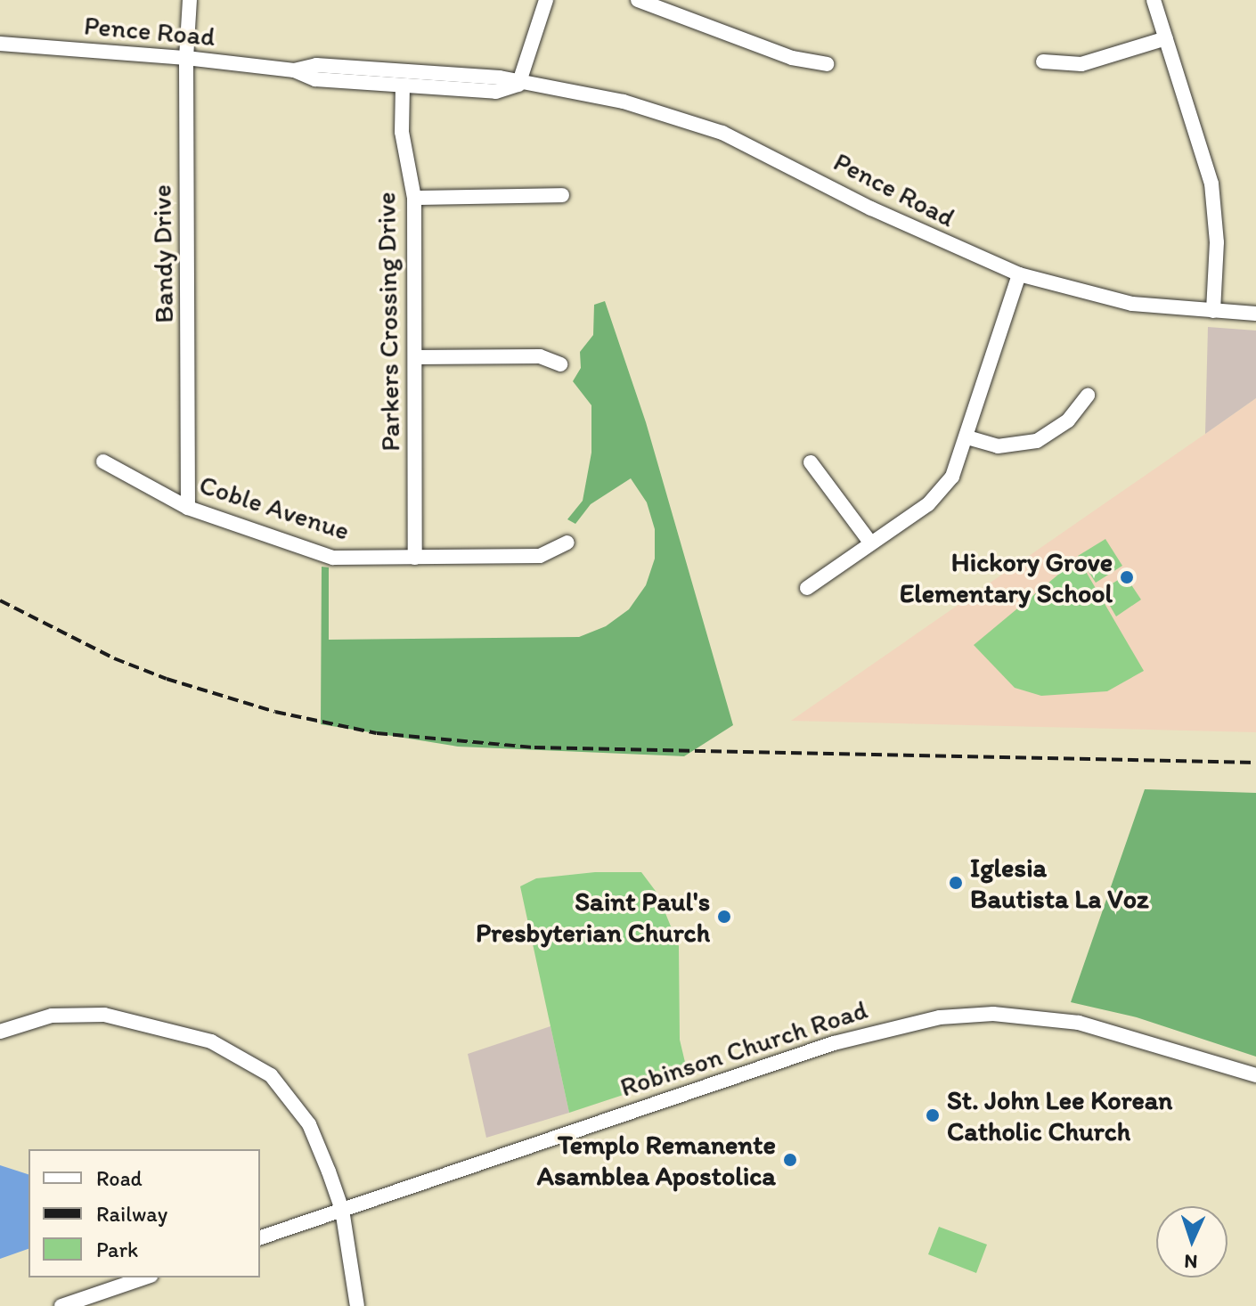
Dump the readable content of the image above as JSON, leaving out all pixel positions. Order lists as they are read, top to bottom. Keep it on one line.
{"streets":{"street":["Pence Road","Bandy Drive","Parkers Crossing Drive","Coble Avenue","Robinson Church Road"]},"crossings":[["Pence Road","Bandy Drive"],["Pence Road","Parkers Crossing Drive"],["Bandy Drive","Coble Avenue"],["Parkers Crossing Drive","Coble Avenue"]],"places":["Hickory Grove Elementary School","Iglesia Bautista La Voz","Saint Paul's Presbyterian Church","St. John Lee Korean Catholic Church","Templo Remanente Asamblea Apostolica"],"legend":["Road","Railway","Park"],"north":"bottom"}
